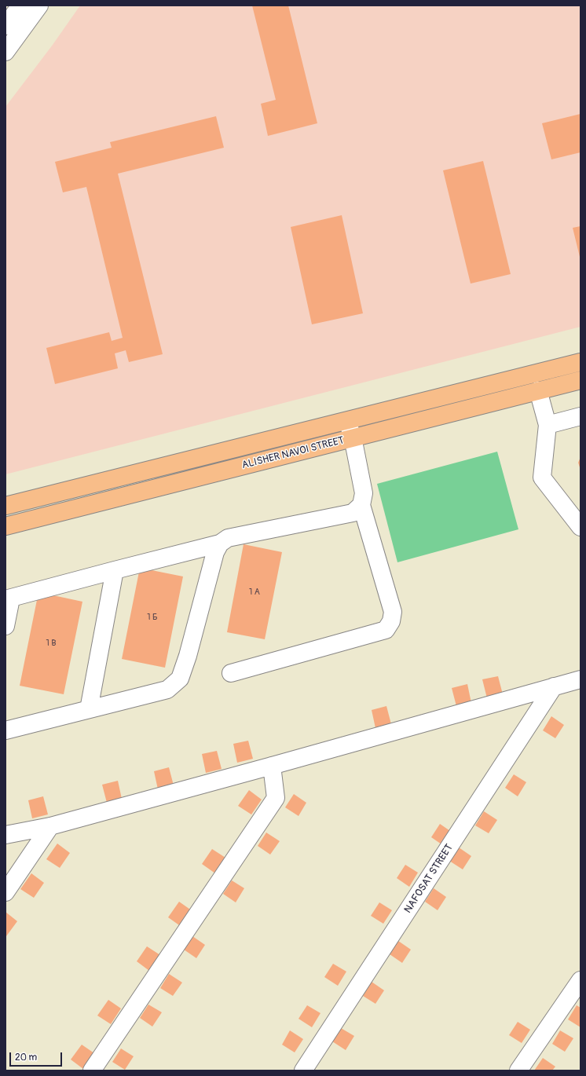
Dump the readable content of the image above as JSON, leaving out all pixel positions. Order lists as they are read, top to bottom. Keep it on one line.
{"streets":{"main road":["ALISHER NAVOI STREET"],"street":["NAFOSAT STREET"]},"house_numbers":["1 А","1 Б","1 В"],"scale_bar":"20 m"}
